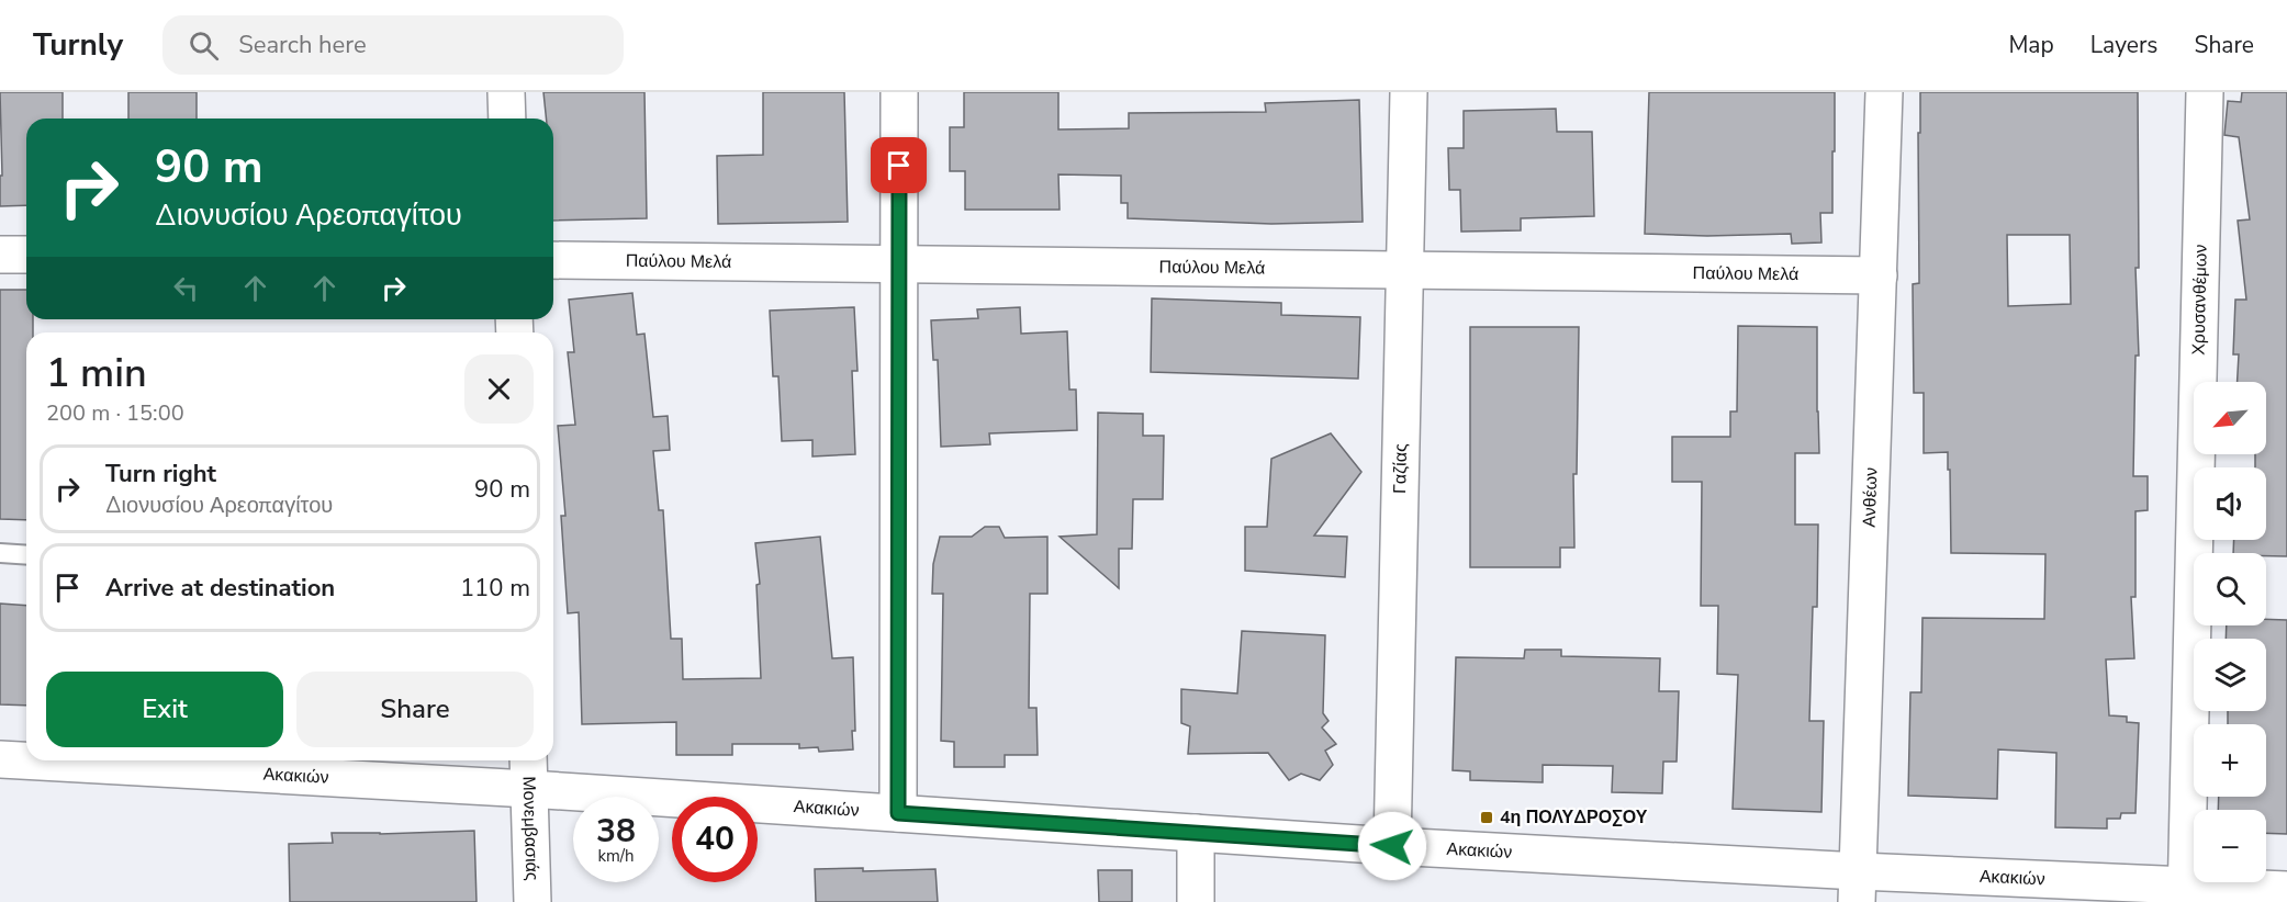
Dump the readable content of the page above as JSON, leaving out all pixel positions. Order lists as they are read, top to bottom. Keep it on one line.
{"streets":{"street":["Παύλου Μελά","Χρυσανθέμων","Γαζίας","Ανθέων","Ακακιών","Μονεμβασιάς"]},"crossings":[["Παύλου Μελά","Γαζίας"],["Παύλου Μελά","Ανθέων"],["Χρυσανθέμων","Ακακιών"],["Γαζίας","Ακακιών"],["Ανθέων","Ακακιών"],["Ακακιών","Μονεμβασιάς"]],"places":{"transit":["4η ΠΟΛΥΔΡΟΣΟΥ"]},"north":"bottom left","page":{"header":"Turnly","search":"Search here","nav":["Map","Layers","Share"],"turn":["90 m","Διονυσίου Αρεοπαγίτου"],"heading":["1 min","200 m · 15:00"],"map_buttons":["+","−"],"list":[{"name":"Turn right","note":"Διονυσίου Αρεοπαγίτου","value":"90 m"},{"name":"Arrive at destination","value":"110 m"}],"buttons":["Exit","Share"],"speed":"38 km/h","limit":"40"}}
